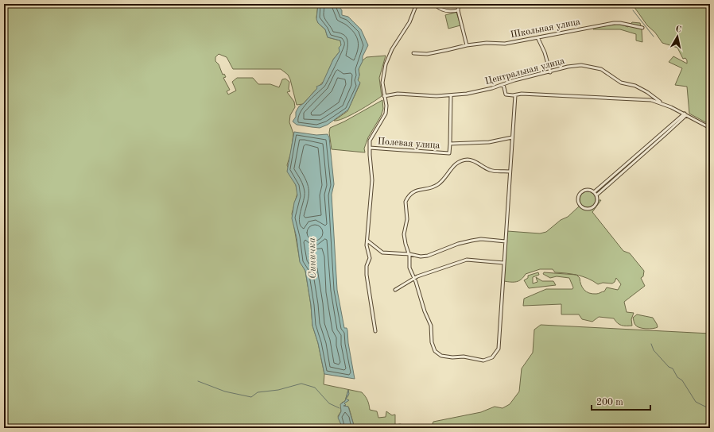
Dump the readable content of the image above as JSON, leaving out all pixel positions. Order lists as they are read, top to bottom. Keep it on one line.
{"streets":{"street":["Школьная улица","Центральная улица","Полевая улица"]},"water":["Синичка"],"scale_bar":"200 m","north":"top"}
